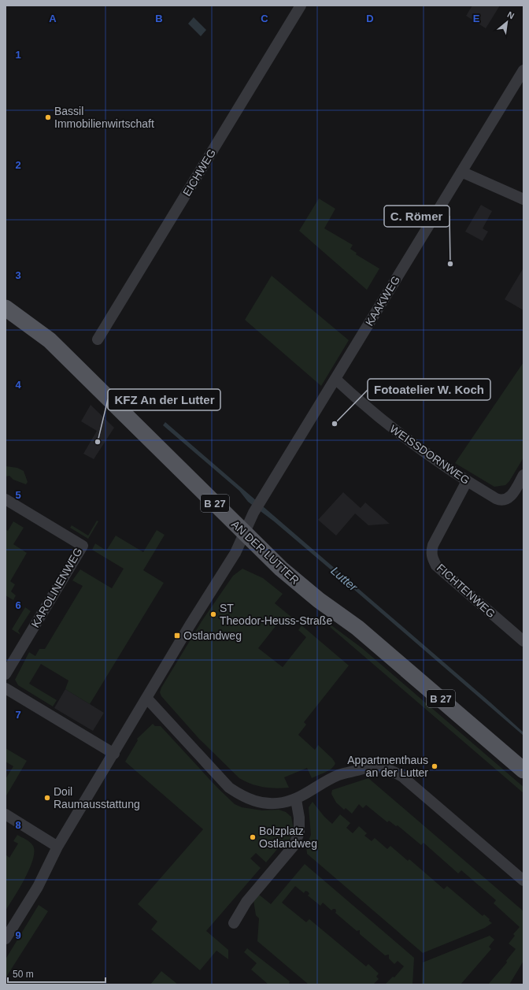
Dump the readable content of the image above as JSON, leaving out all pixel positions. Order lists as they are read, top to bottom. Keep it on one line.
{"streets":{"main road":["B 27","AN DER LUTTER"],"street":["EICHWEG","KAAKWEG","WEISSDORNWEG","KAROLINENWEG","FICHTENWEG"]},"crossings":[["KAAKWEG","WEISSDORNWEG"],["KAAKWEG","AN DER LUTTER"],["WEISSDORNWEG","FICHTENWEG"]],"water":["Lutter"],"places":{"other":["Bassil Immobilienwirtschaft","C. Römer","Fotoatelier W. Koch","KFZ An der Lutter","ST Theodor-Heuss-Straße","Appartmenthaus an der Lutter","Doil Raumausstattung","Bolzplatz Ostlandweg"],"transit":["Ostlandweg"]},"scale_bar":"50 m","north":"top right","grid":{"columns":["A","B","C","D","E"],"rows":["1","2","3","4","5","6","7","8","9"]}}
